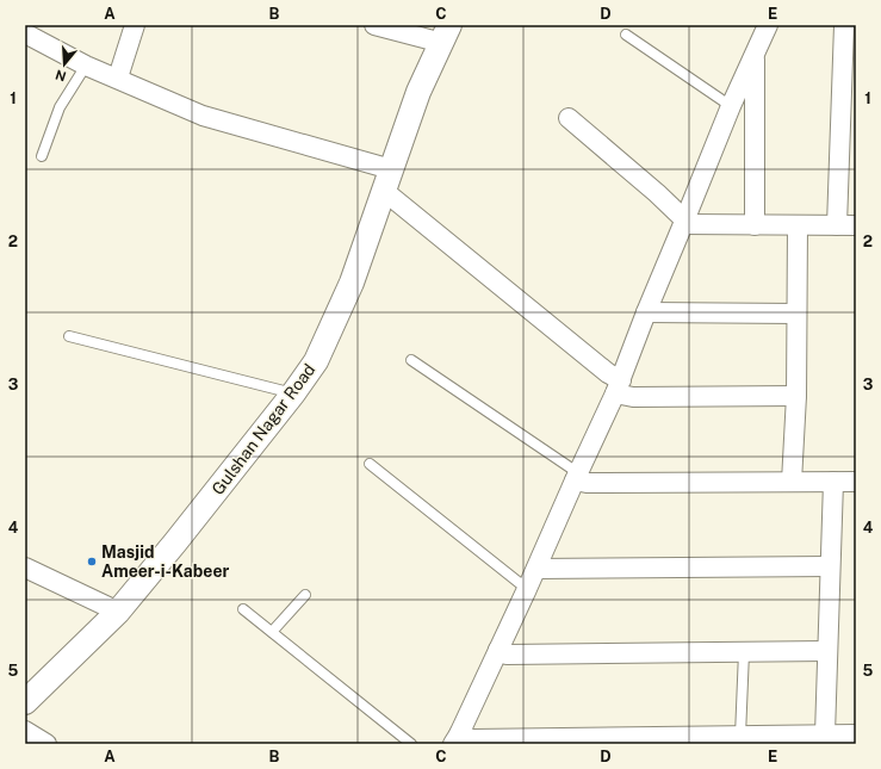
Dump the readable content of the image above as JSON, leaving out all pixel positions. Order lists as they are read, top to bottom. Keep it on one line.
{"streets":{"street":["Gulshan Nagar Road"]},"places":["Masjid Ameer-i-Kabeer"],"north":"bottom","grid":{"columns":["A","B","C","D","E"],"rows":["1","2","3","4","5"]}}
